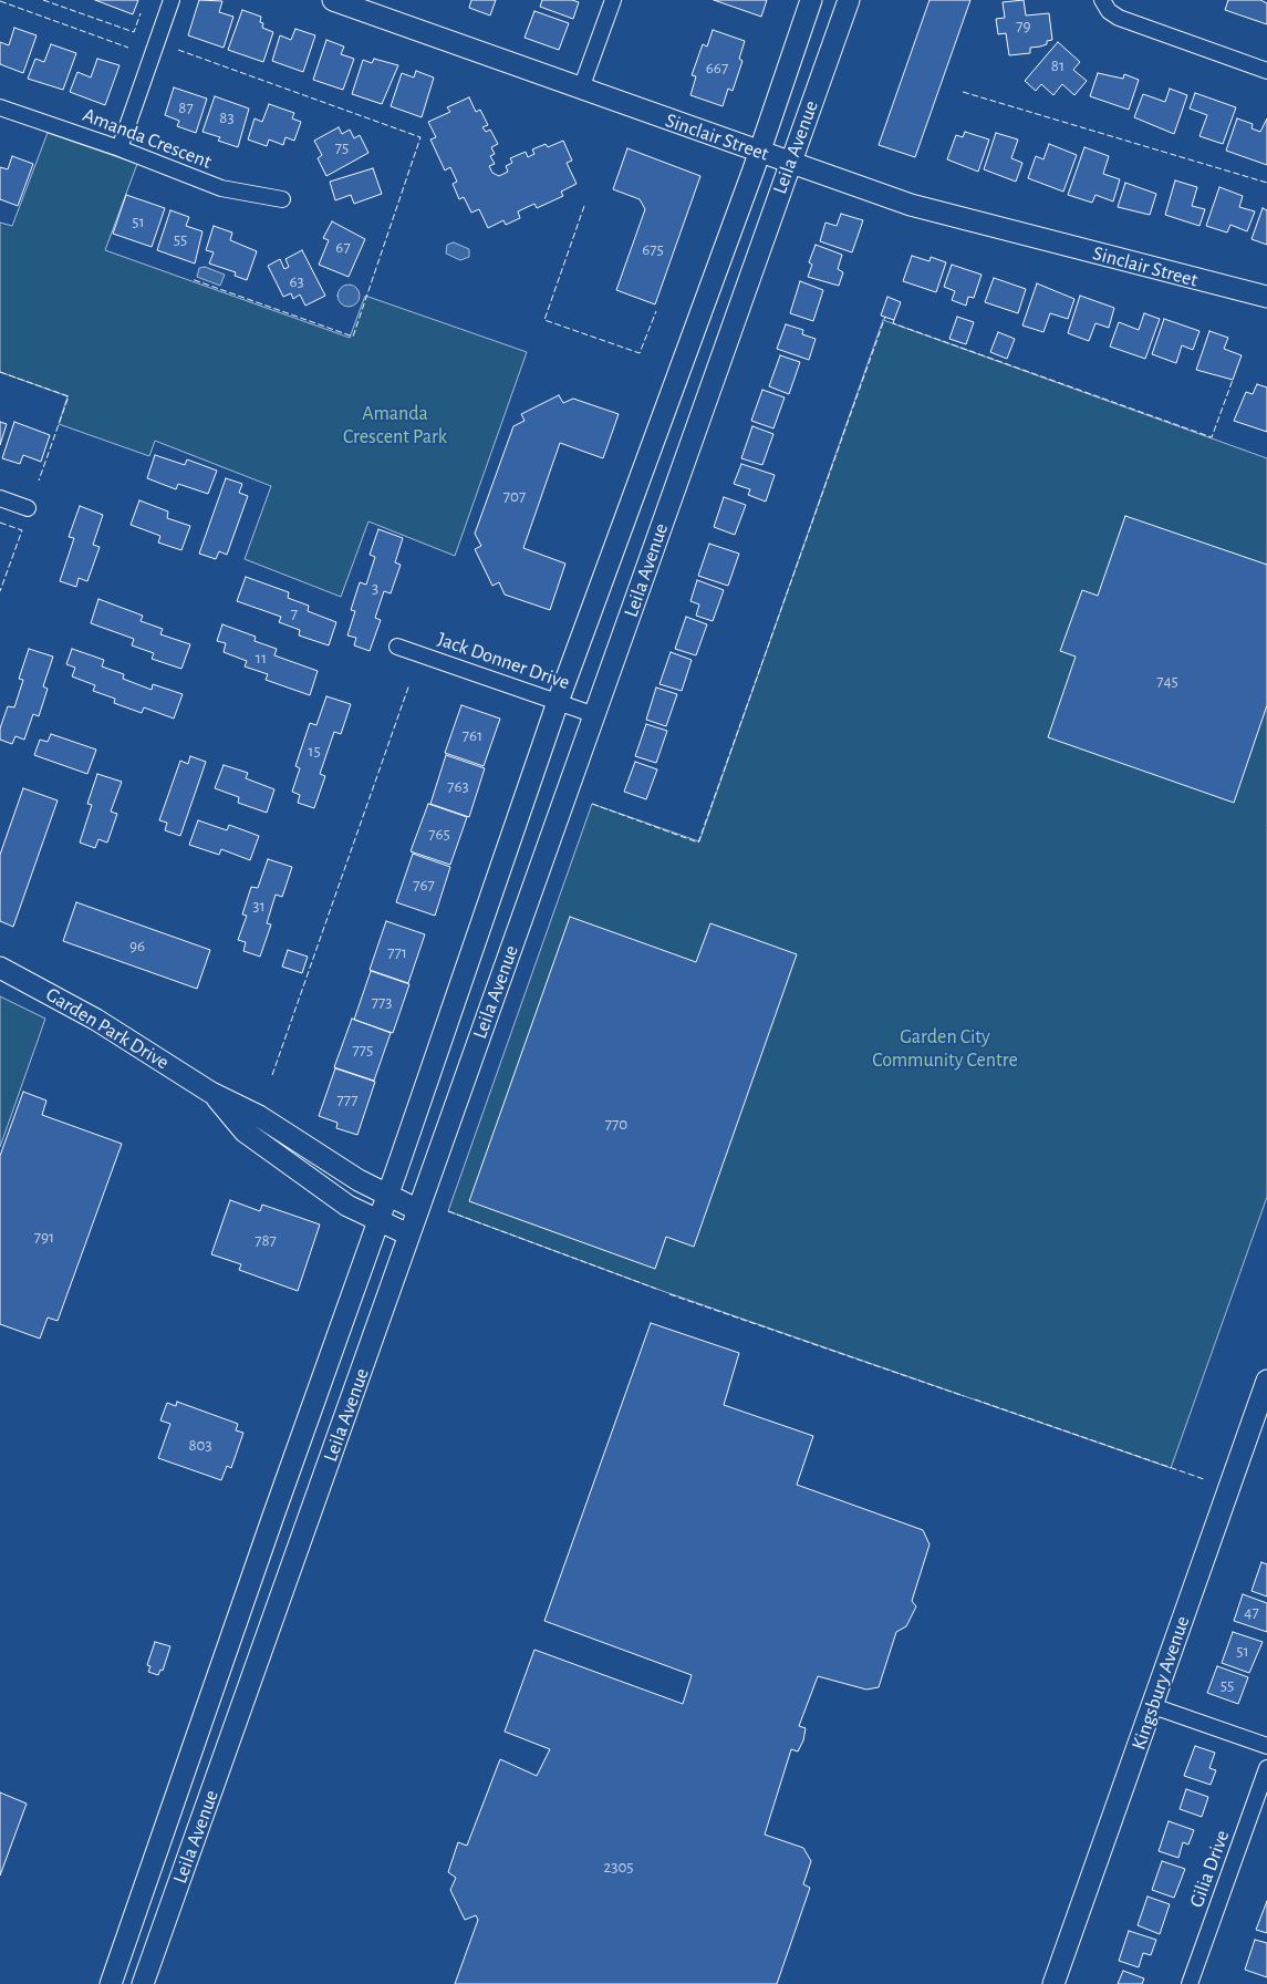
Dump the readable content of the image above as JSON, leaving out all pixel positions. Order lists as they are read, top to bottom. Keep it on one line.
{"streets":{"main road":["Sinclair Street","Leila Avenue","Garden Park Drive","Kingsbury Avenue"],"street":["Amanda Crescent","Jack Donner Drive","Gilia Drive"]},"crossings":[["Sinclair Street","Leila Avenue"],["Leila Avenue","Jack Donner Drive"],["Leila Avenue","Garden Park Drive"]],"parks":["Amanda Crescent Park","Garden City Community Centre"],"house_numbers":["79","81","667","87","83","75","51","55","67","675","63","707","3","7","11","745","761","15","763","765","767","31","96","771","773","775","777","770","791","787","803","47","51","55","2305"]}
